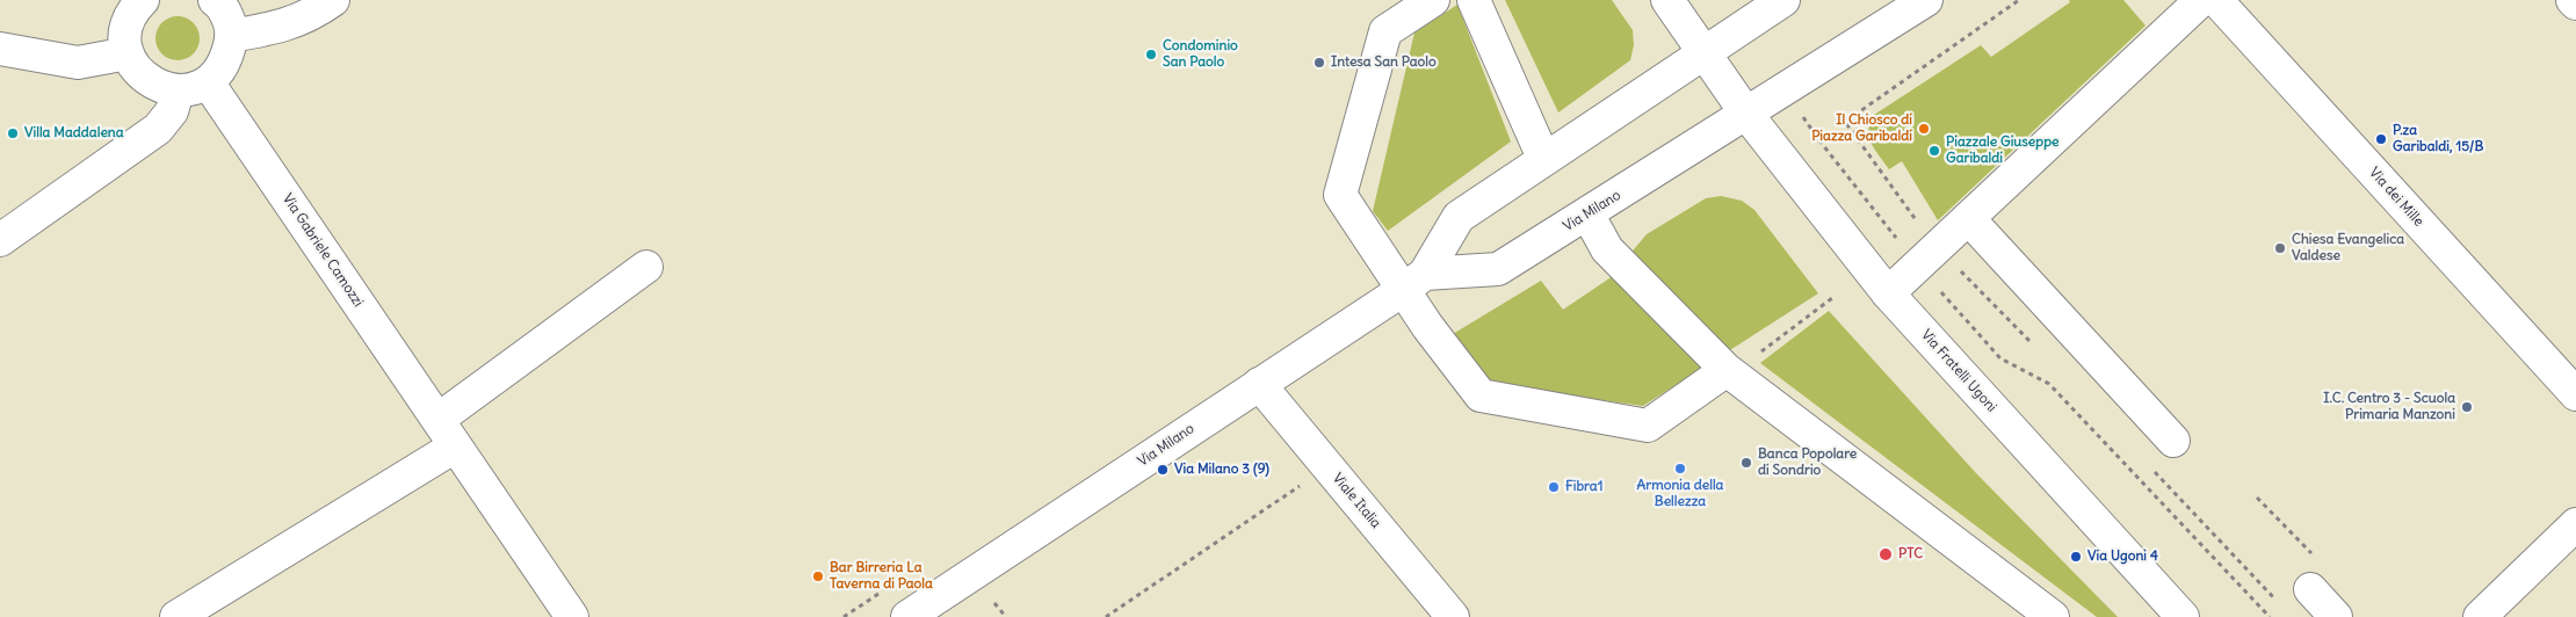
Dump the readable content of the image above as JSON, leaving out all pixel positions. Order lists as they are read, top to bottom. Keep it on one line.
{"streets":{"street":["Via dei Mille","Via Milano","Via Gabriele Camozzi","Via Fratelli Ugoni","Viale Italia"]},"crossings":[["Via Milano","Via Fratelli Ugoni"],["Via Milano","Viale Italia"]],"places":["Condominio San Paolo","Intesa San Paolo","Il Chiosco di Piazza Garibaldi","Villa Maddalena","P.za Garibaldi, 15/B","Piazzale Giuseppe Garibaldi","Chiesa Evangelica Valdese","I.C. Centro 3 - Scuola Primaria Manzoni","Banca Popolare di Sondrio","Armonia della Bellezza","Via Milano 3 (9)","Fibra1","PTC","Via Ugoni 4","Bar Birreria La Taverna di Paola"]}
